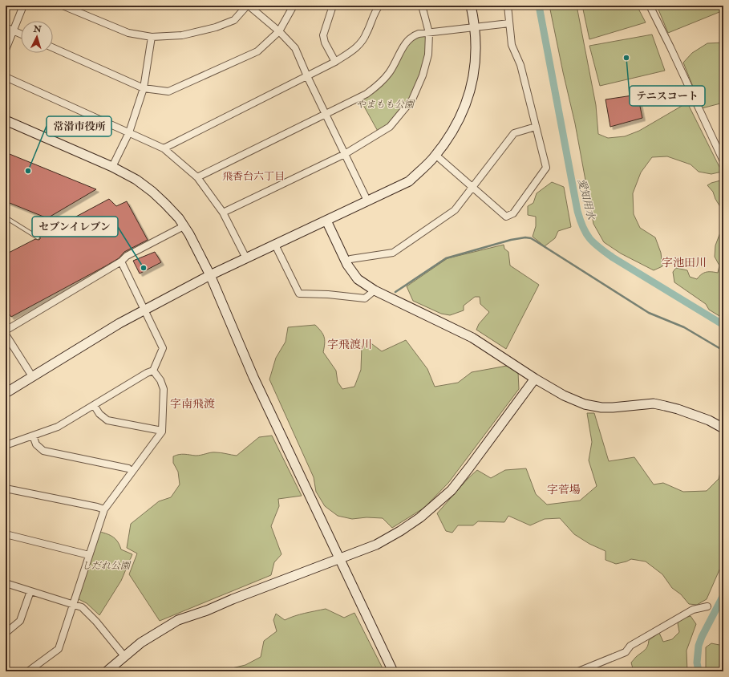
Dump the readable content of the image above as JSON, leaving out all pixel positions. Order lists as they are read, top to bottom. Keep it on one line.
{"districts":["飛香台六丁目","字池田川","字飛渡川","字南飛渡","字菅場"],"water":["愛知用水"],"parks":["やまもも公園","しだれ公園"],"places":["テニスコート","常滑市役所","セブンイレブン"],"north":"top"}
